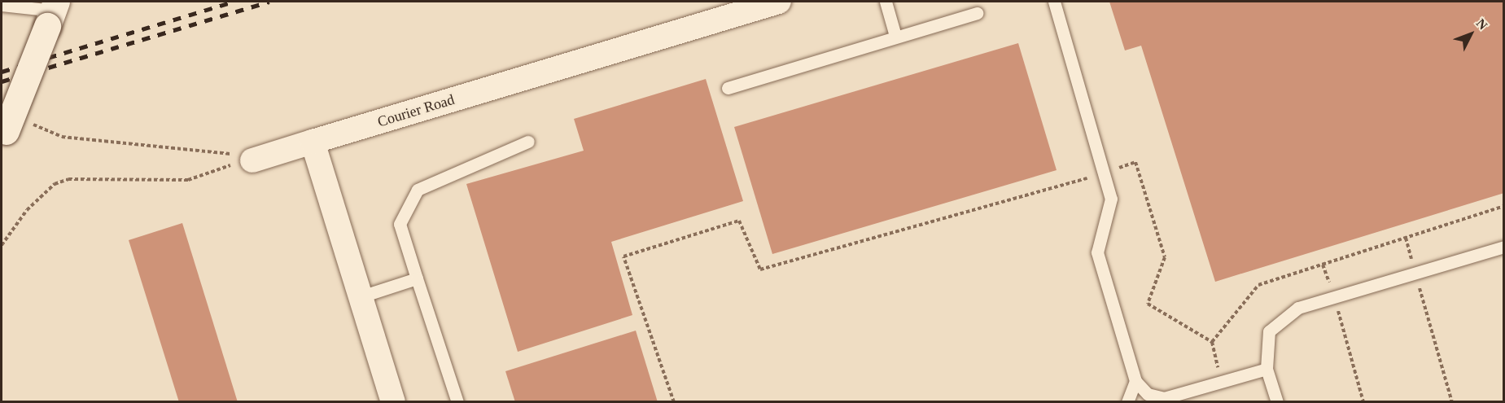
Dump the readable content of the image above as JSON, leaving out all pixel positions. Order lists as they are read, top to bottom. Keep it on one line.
{"streets":{"street":["Courier Road"]},"north":"top right"}
